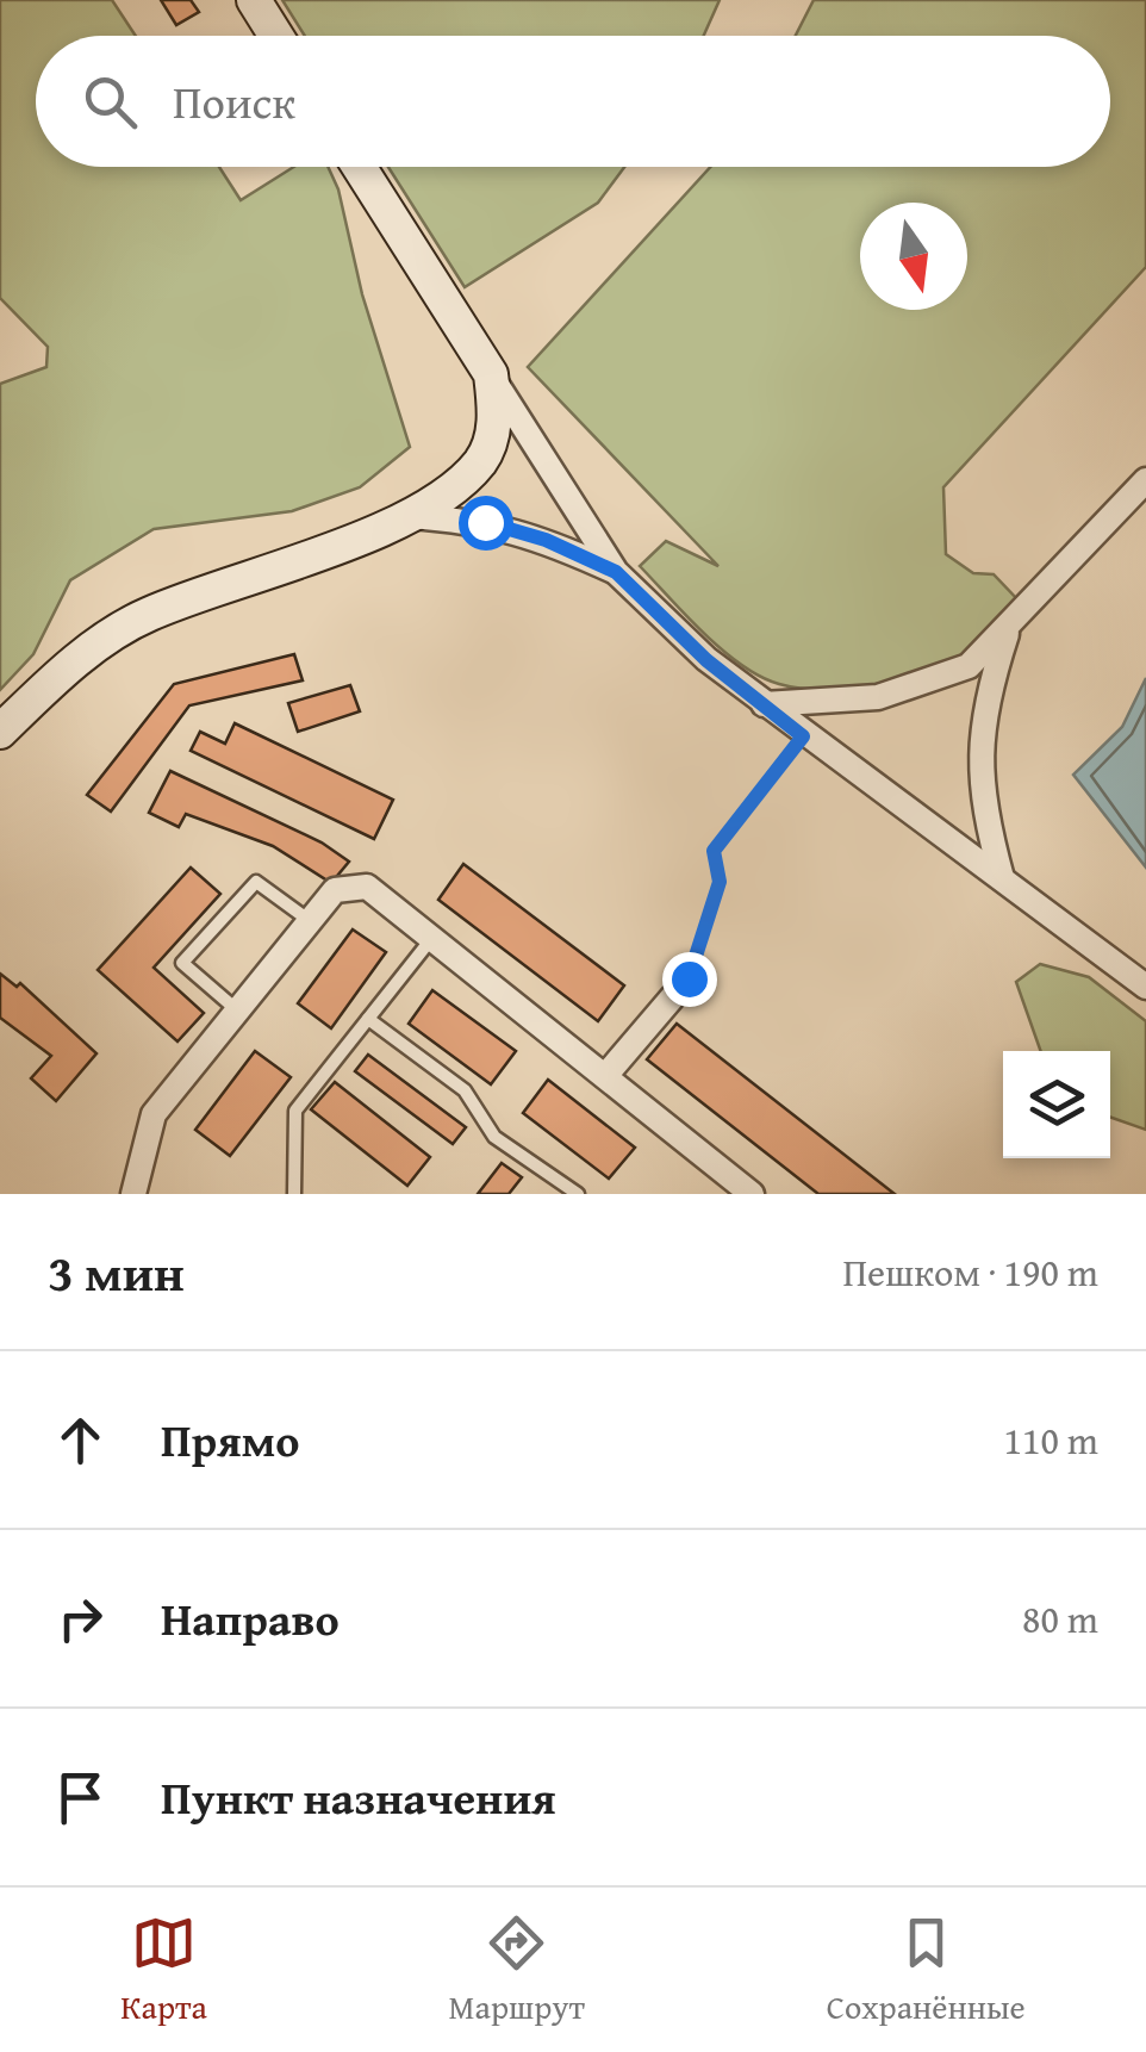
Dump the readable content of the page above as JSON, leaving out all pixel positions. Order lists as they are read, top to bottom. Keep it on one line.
{"north":"bottom","page":{"search":"Поиск","heading":["3 мин","Пешком · 190 m"],"list":[["Прямо","110 m"],["Направо","80 m"],"Пункт назначения"],"nav":["Карта","Маршрут","Сохранённые"]}}
